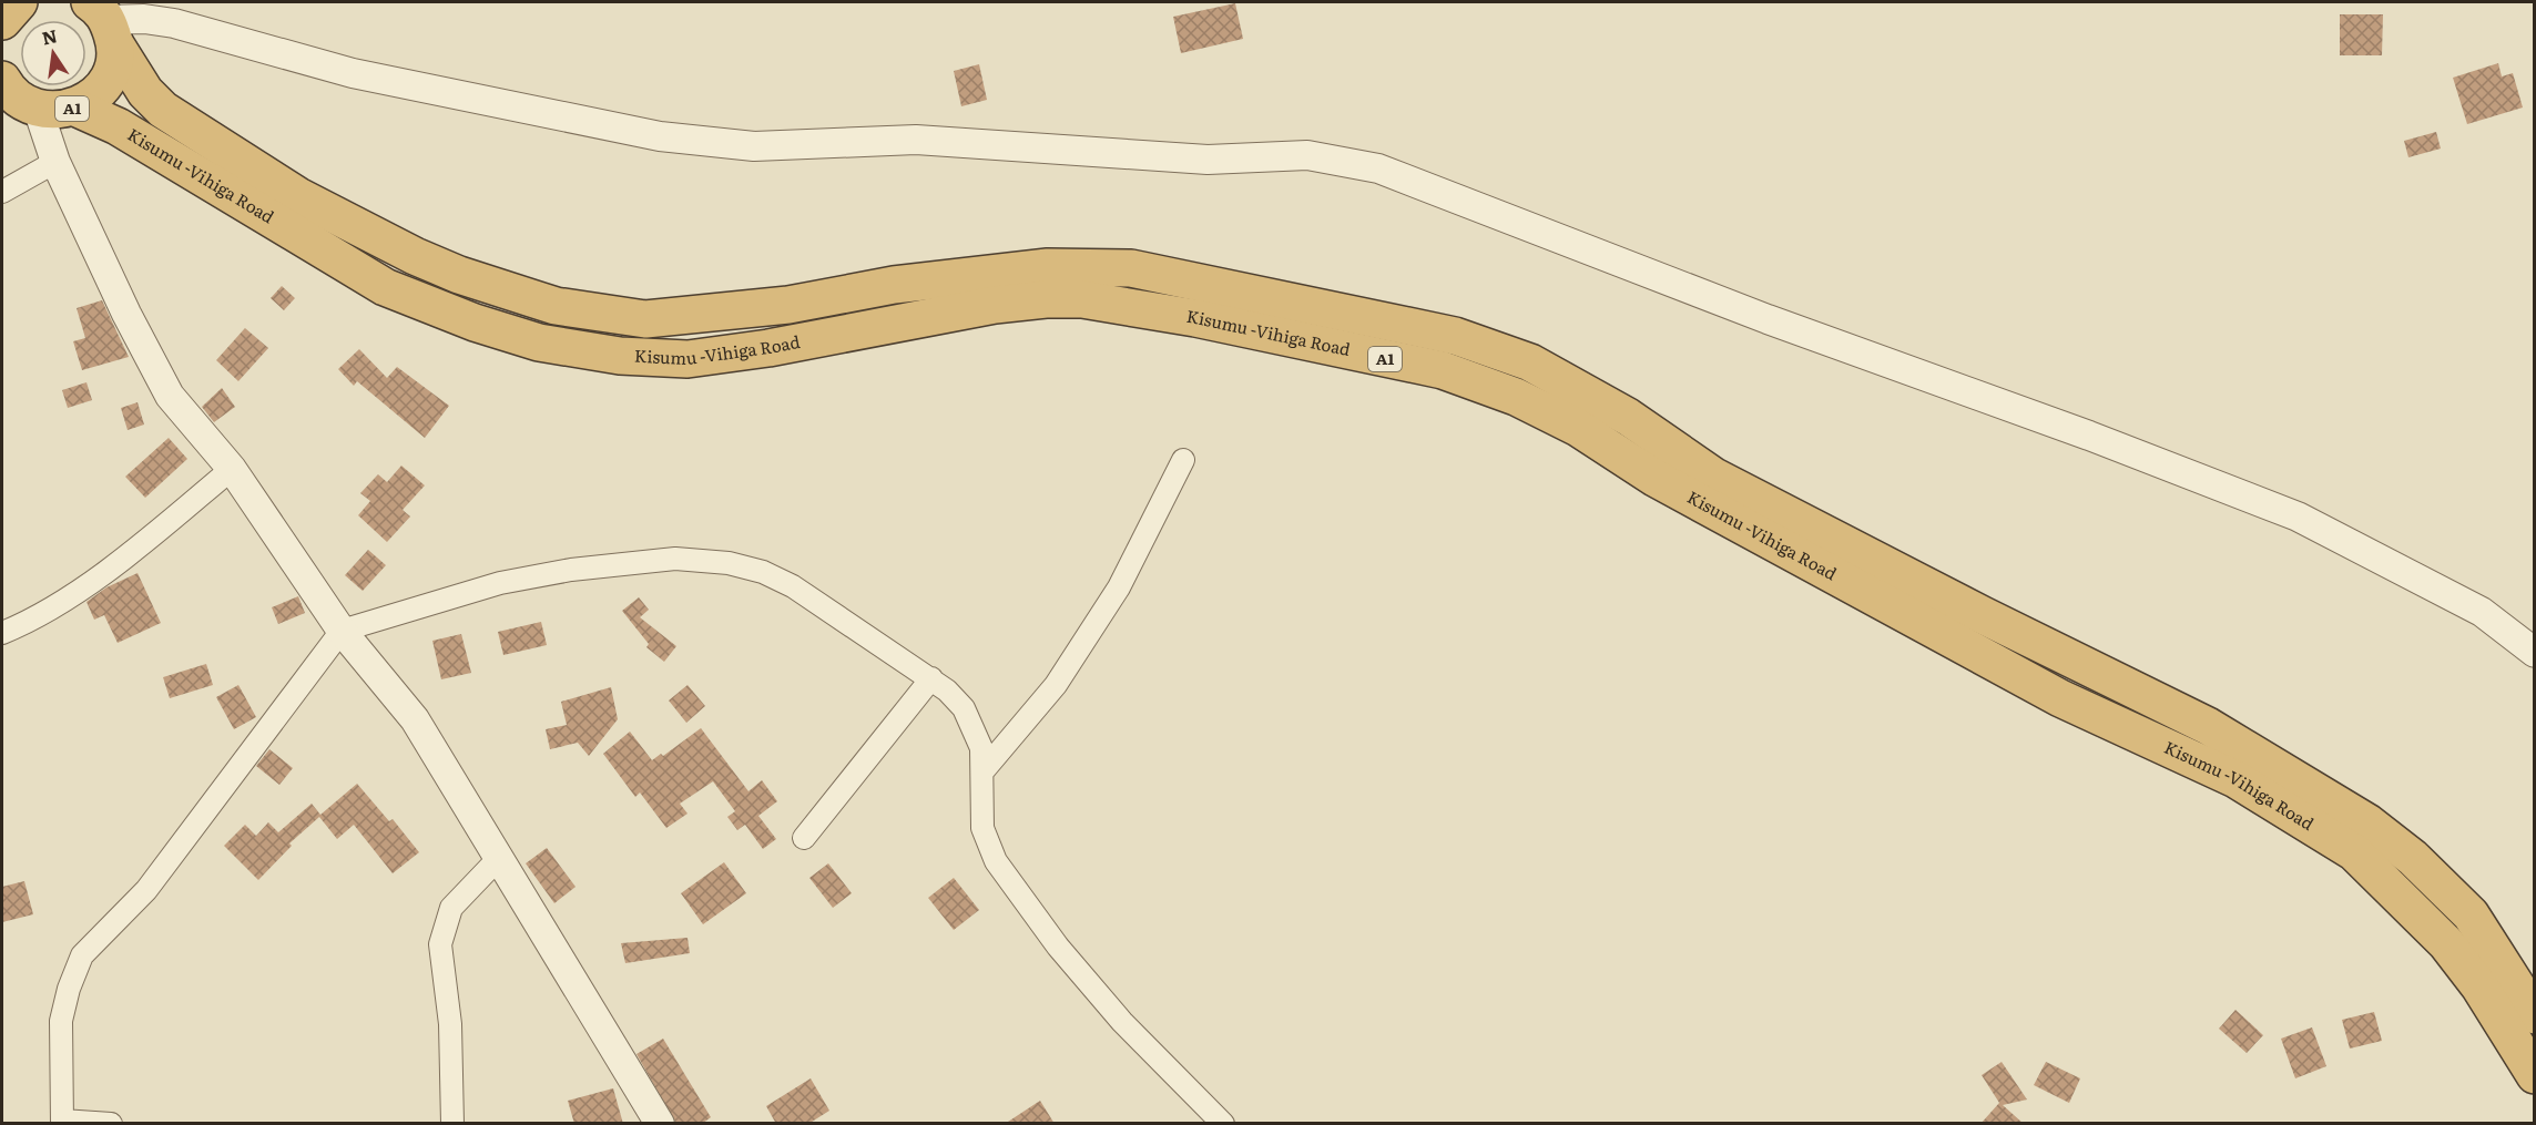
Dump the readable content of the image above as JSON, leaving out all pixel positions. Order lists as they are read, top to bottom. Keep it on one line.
{"streets":{"highway":["A1","Kisumu -Vihiga Road"]},"crossings":[["A1","Kisumu -Vihiga Road"]],"north":"top"}
